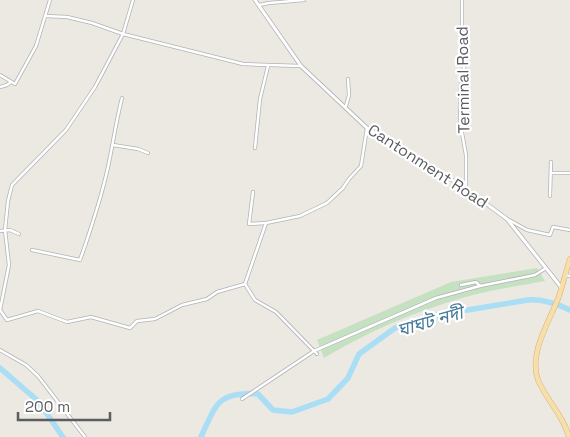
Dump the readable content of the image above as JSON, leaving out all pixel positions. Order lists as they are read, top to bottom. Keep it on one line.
{"streets":{"street":["Terminal Road","Cantonment Road"]},"crossings":[["Terminal Road","Cantonment Road"]],"water":["ঘাঘট নদী"],"scale_bar":"200 m"}
